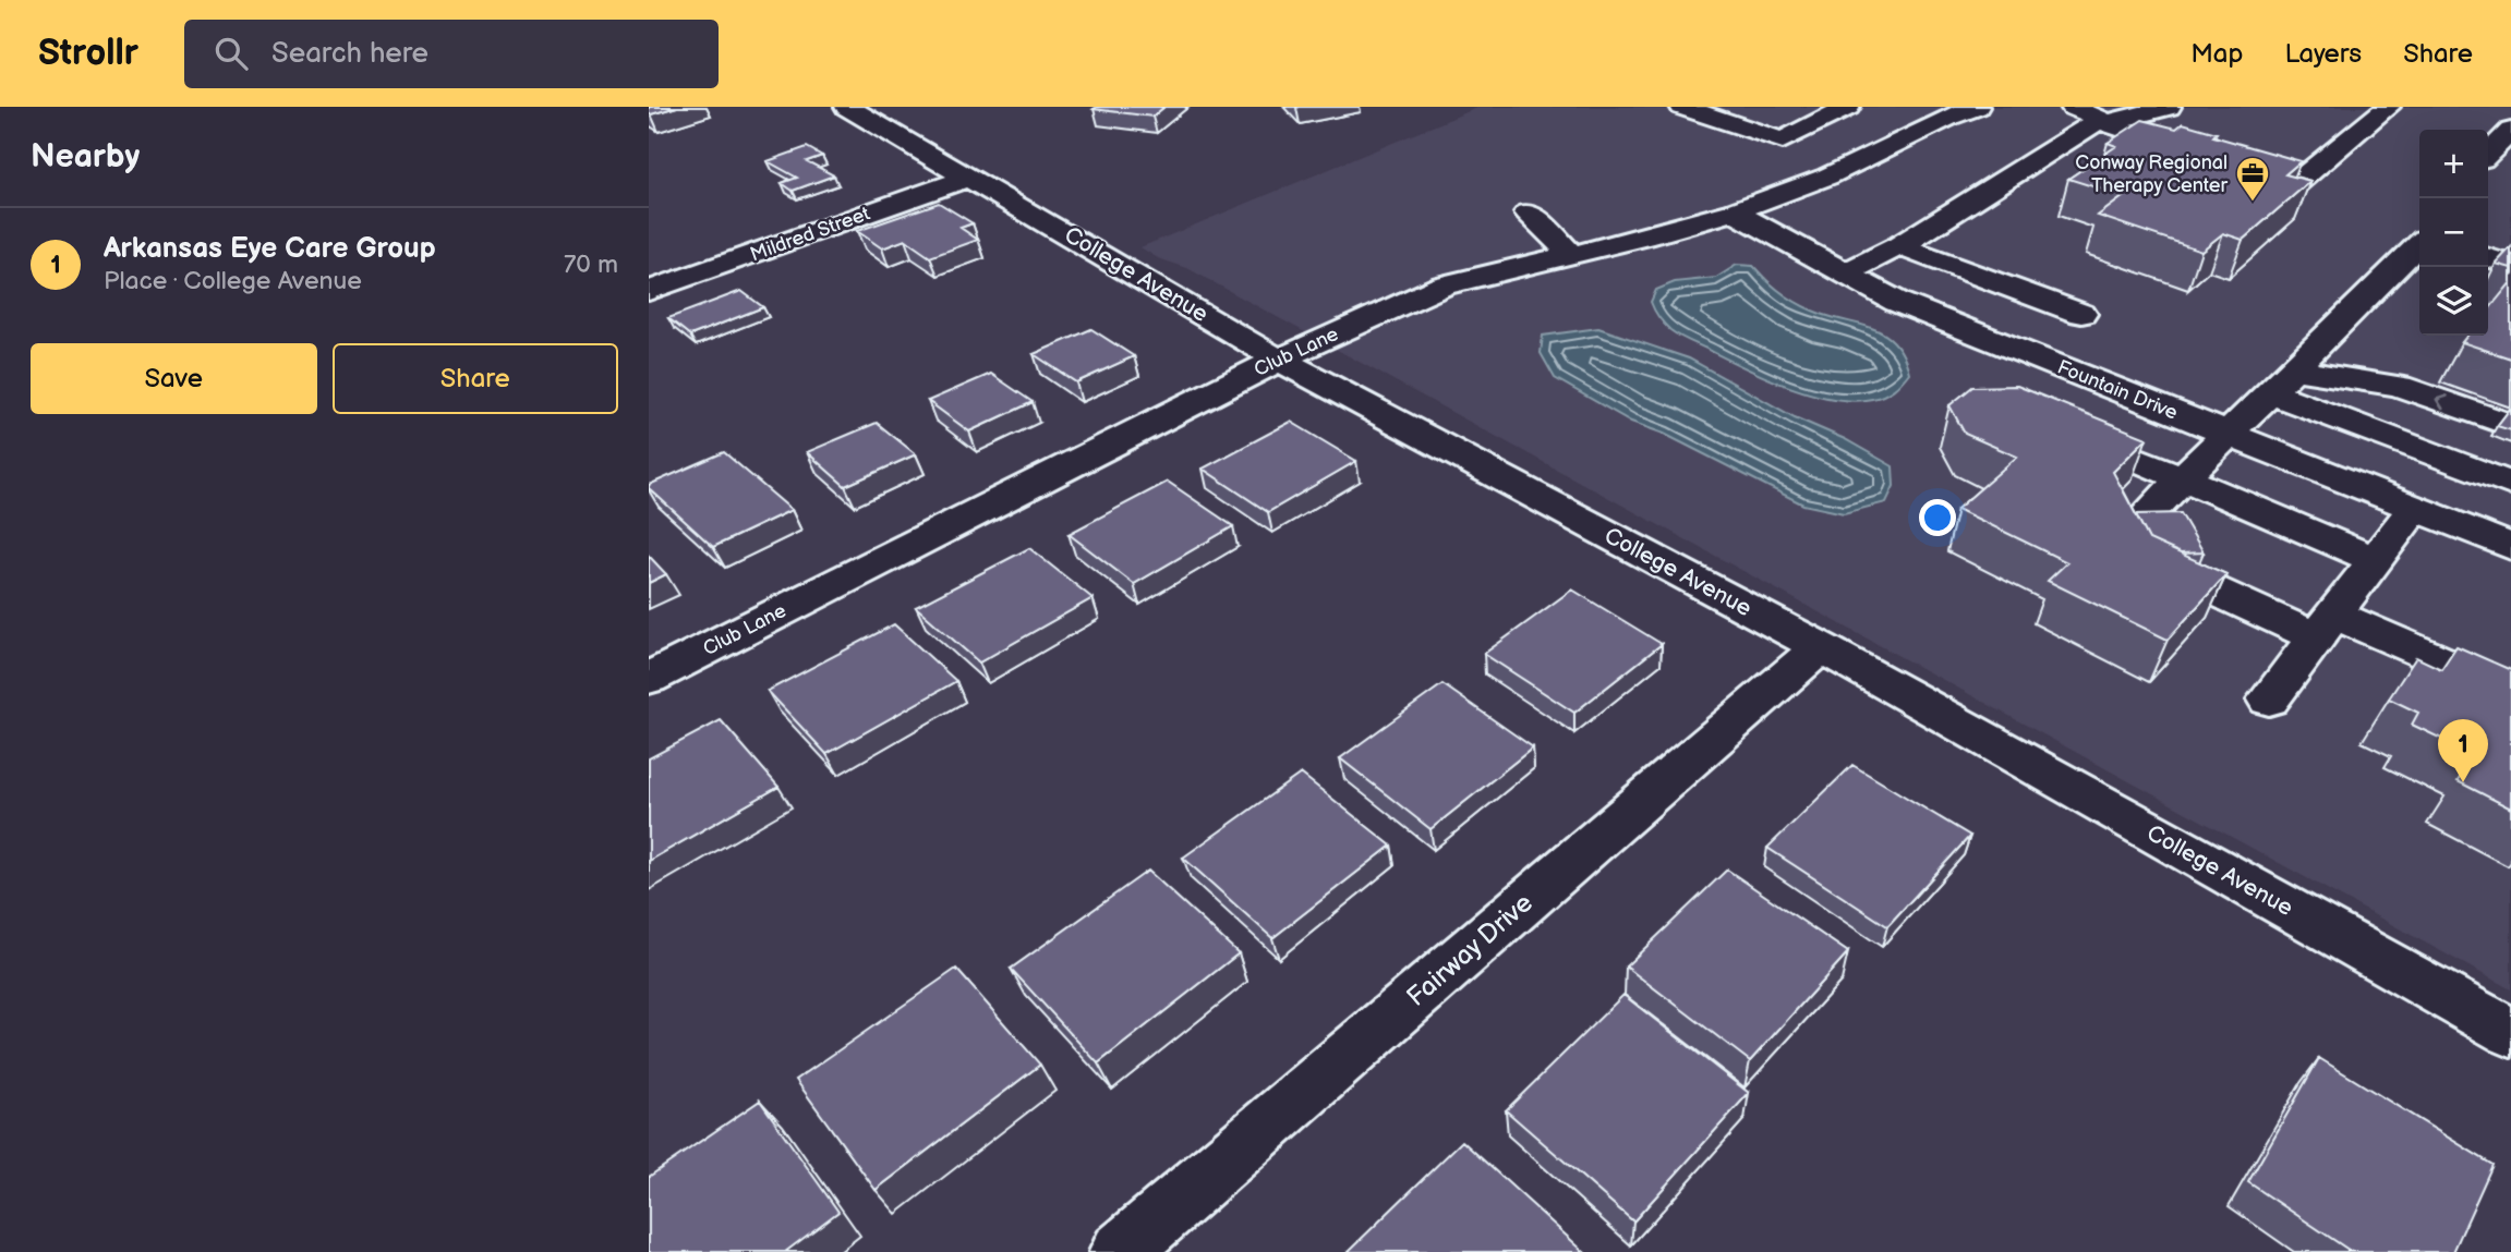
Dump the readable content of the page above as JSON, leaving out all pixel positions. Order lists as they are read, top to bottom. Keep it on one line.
{"streets":{"street":["Mildred Street","College Avenue","Club Lane","Fountain Drive","Fairway Drive"]},"crossings":[["Mildred Street","College Avenue"],["College Avenue","Club Lane"],["College Avenue","Fairway Drive"],["Club Lane","Fountain Drive"]],"places":{"office":["Conway Regional Therapy Center"]},"page":{"header":"Strollr","search":"Search here","nav":["Map","Layers","Share"],"heading":"Nearby","map_buttons":["+","−"],"list":[{"mark":"1","name":"Arkansas Eye Care Group","note":"Place · College Avenue","value":"70 m"}],"buttons":["Save","Share"],"pins":"1"}}
